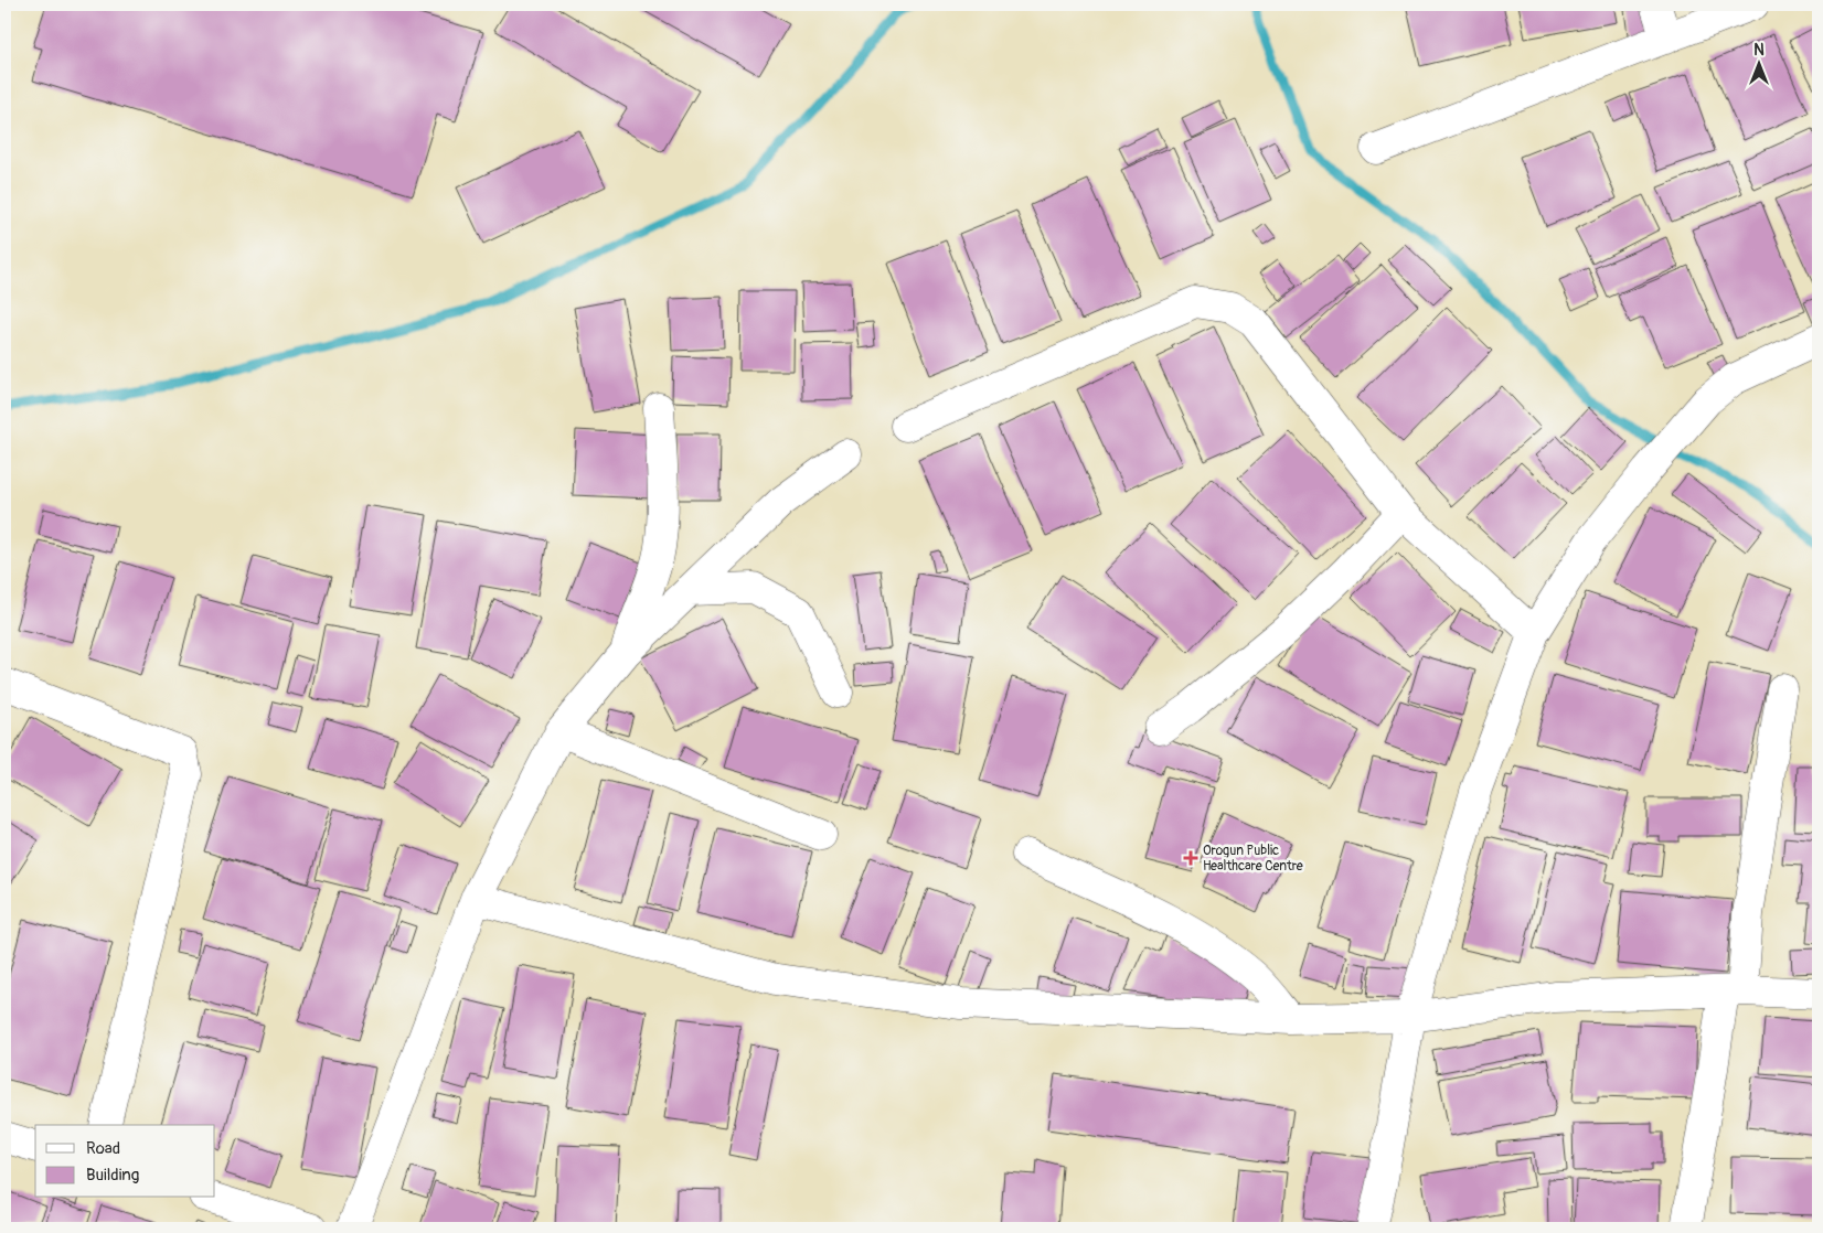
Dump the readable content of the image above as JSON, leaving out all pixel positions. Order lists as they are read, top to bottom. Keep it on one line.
{"places":{"health":["Orogun Public Healthcare Centre"]},"legend":["Road","Building"],"north":"top"}
